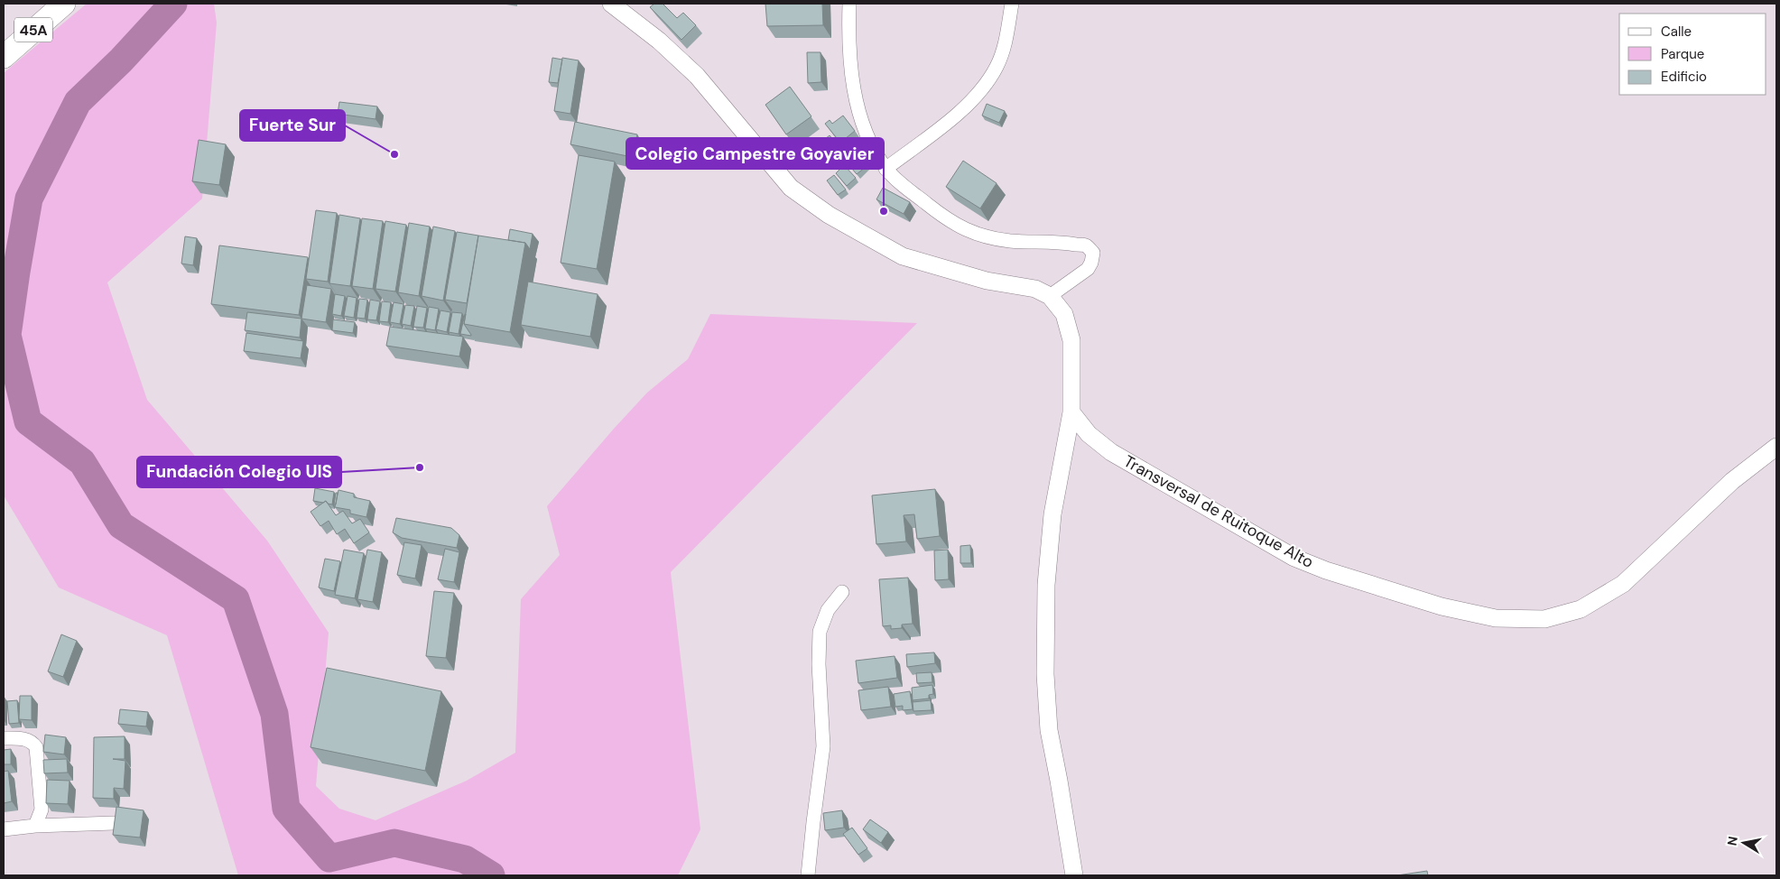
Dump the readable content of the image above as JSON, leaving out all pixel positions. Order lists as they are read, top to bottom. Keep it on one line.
{"streets":{"highway":["45A"],"street":["Transversal de Ruitoque Alto"]},"places":["Fuerte Sur","Colegio Campestre Goyavier","Fundación Colegio UIS"],"legend":["Calle","Parque","Edificio"],"north":"left"}
